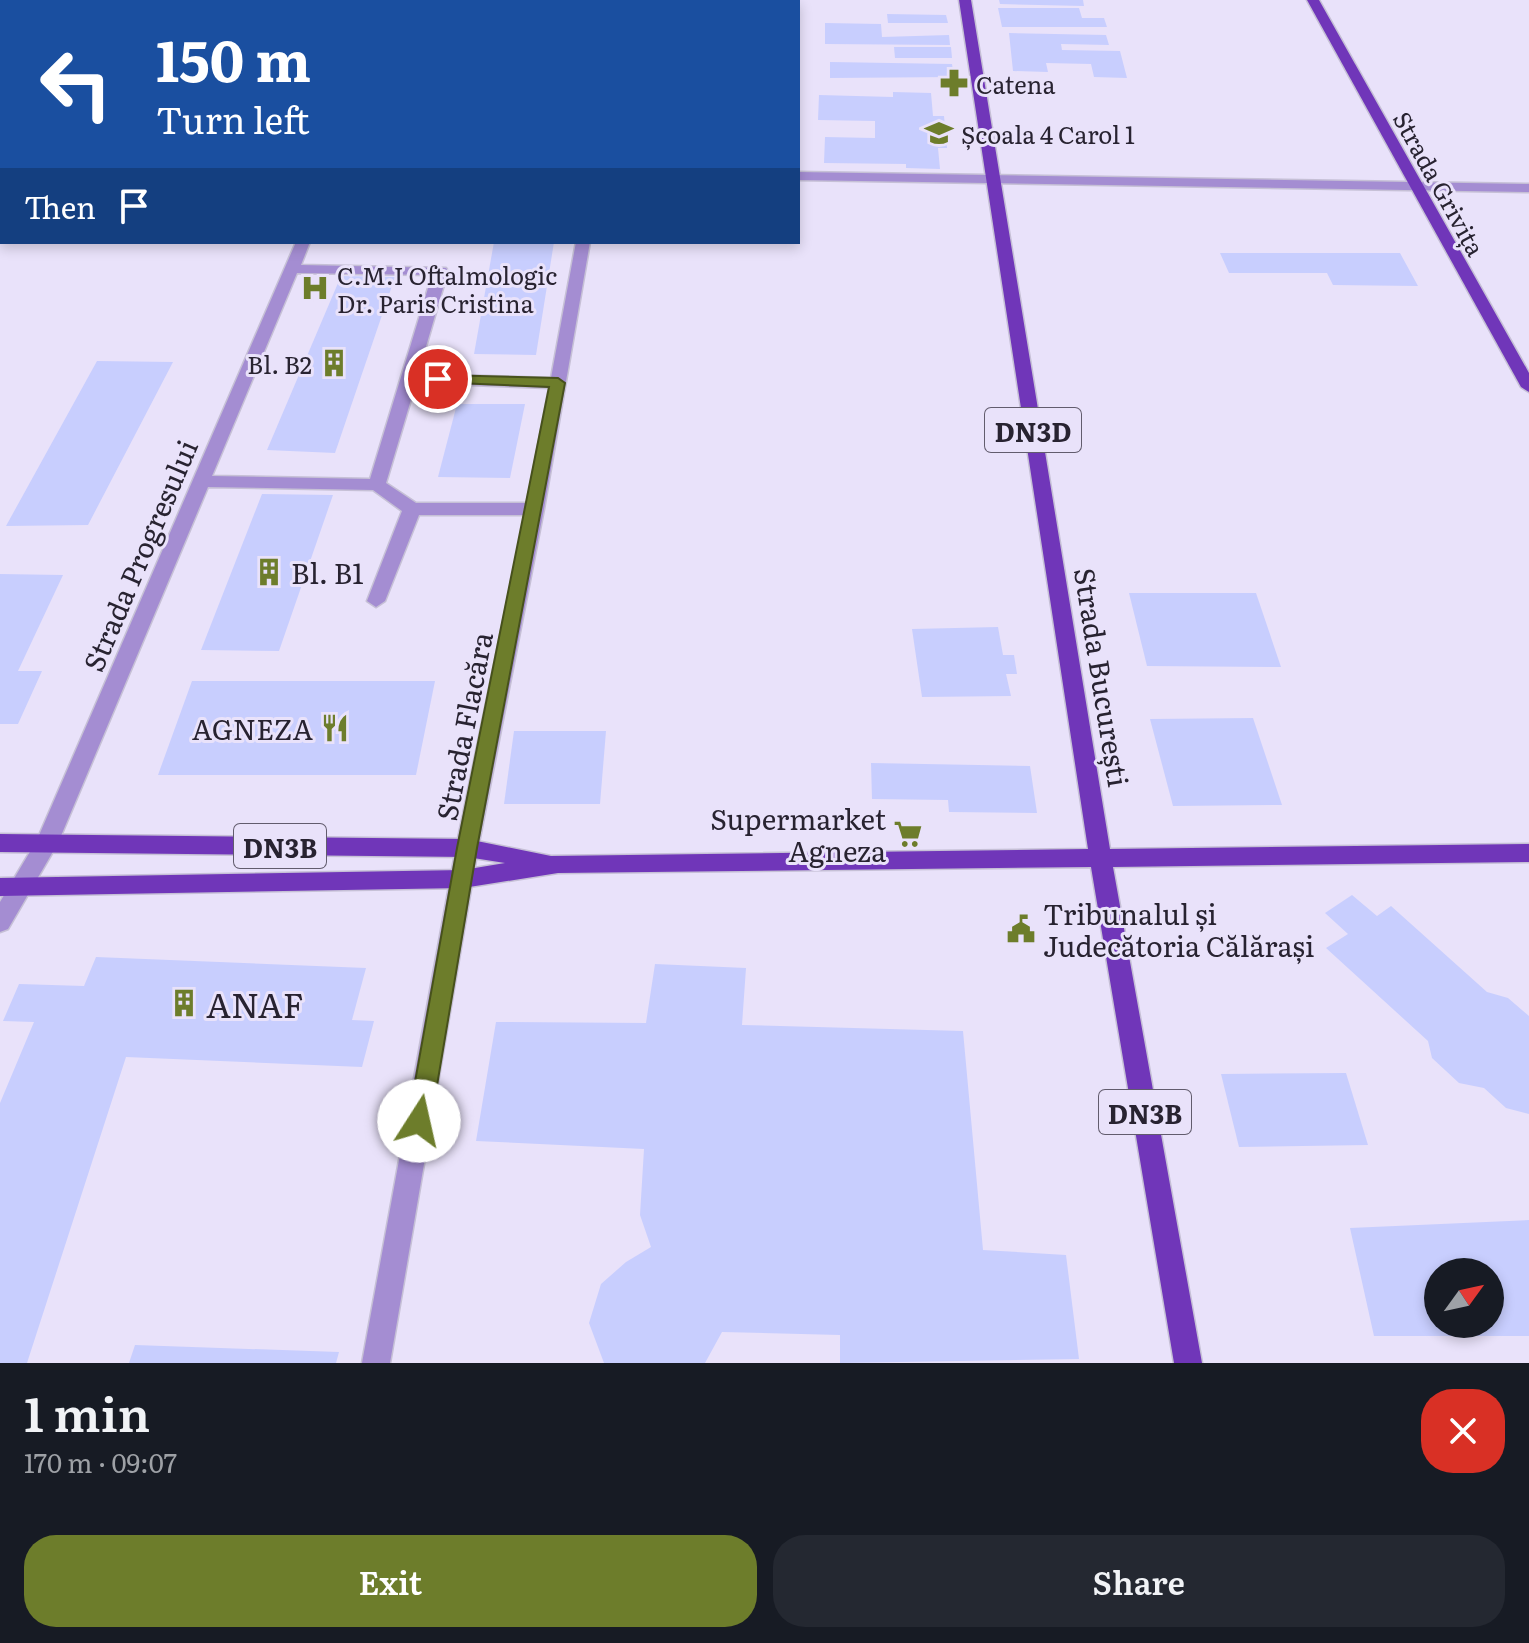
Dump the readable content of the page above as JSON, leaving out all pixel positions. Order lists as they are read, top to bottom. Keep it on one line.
{"streets":{"main road":["Strada Grivița","DN3D","Strada București","DN3B"],"street":["Strada Progresului","Strada Flacăra"]},"crossings":[["Strada Progresului","DN3B"],["Strada București","DN3B"],["Strada Flacăra","DN3B"]],"places":{"pharmacy":["Catena"],"school or university":["Școala 4 Carol 1"],"hospital":["C.M.I Oftalmologic Dr. Paris Cristina"],"building":["Bl. B2","Bl. B1","ANAF"],"restaurant":["AGNEZA"],"supermarket":["Supermarket Agneza"],"public building":["Tribunalul și Judecătoria Călărași"]},"north":"top right","page":{"turn":["150 m","Turn left"],"then":"Then","heading":["1 min","170 m · 09:07"],"buttons":["Exit","Share"]}}
